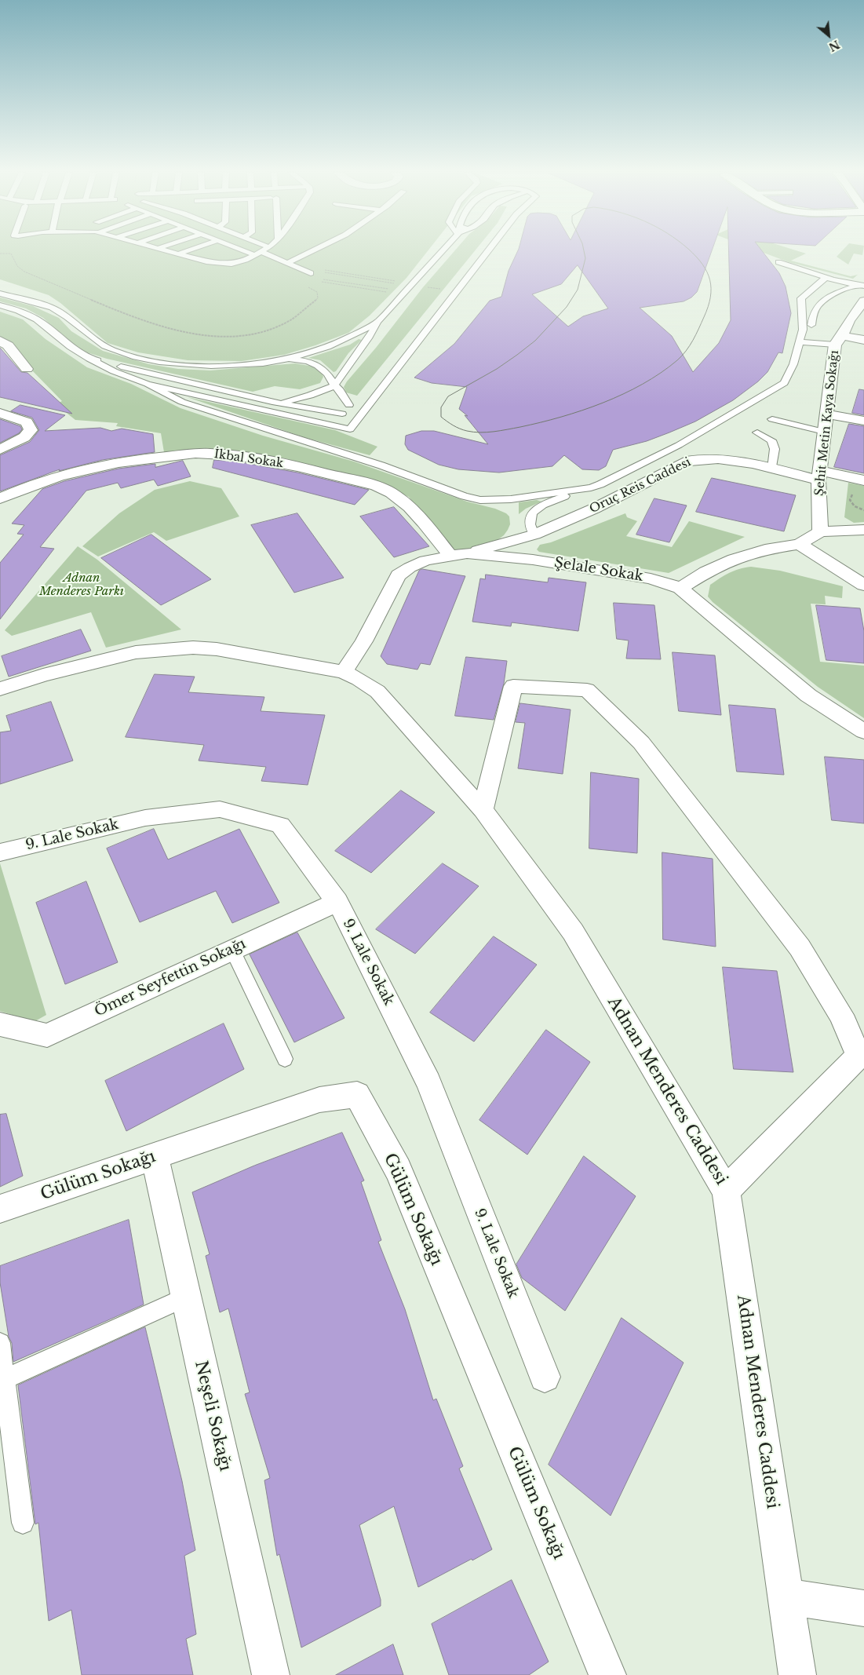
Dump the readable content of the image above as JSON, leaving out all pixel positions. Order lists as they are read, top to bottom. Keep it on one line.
{"streets":{"street":["Şehit Metin Kaya Sokağı","İkbal Sokak","Oruç Reis Caddesi","Şelale Sokak","9. Lale Sokak","Ömer Seyfettin Sokağı","Adnan Menderes Caddesi","Gülüm Sokağı","Neşeli Sokağı"]},"crossings":[["Şehit Metin Kaya Sokağı","Oruç Reis Caddesi"],["İkbal Sokak","Şelale Sokak"],["Oruç Reis Caddesi","Şelale Sokak"],["Şelale Sokak","Adnan Menderes Caddesi"],["9. Lale Sokak","Ömer Seyfettin Sokağı"],["Gülüm Sokağı","Neşeli Sokağı"]],"parks":["Adnan Menderes Parkı"],"north":"bottom right"}
